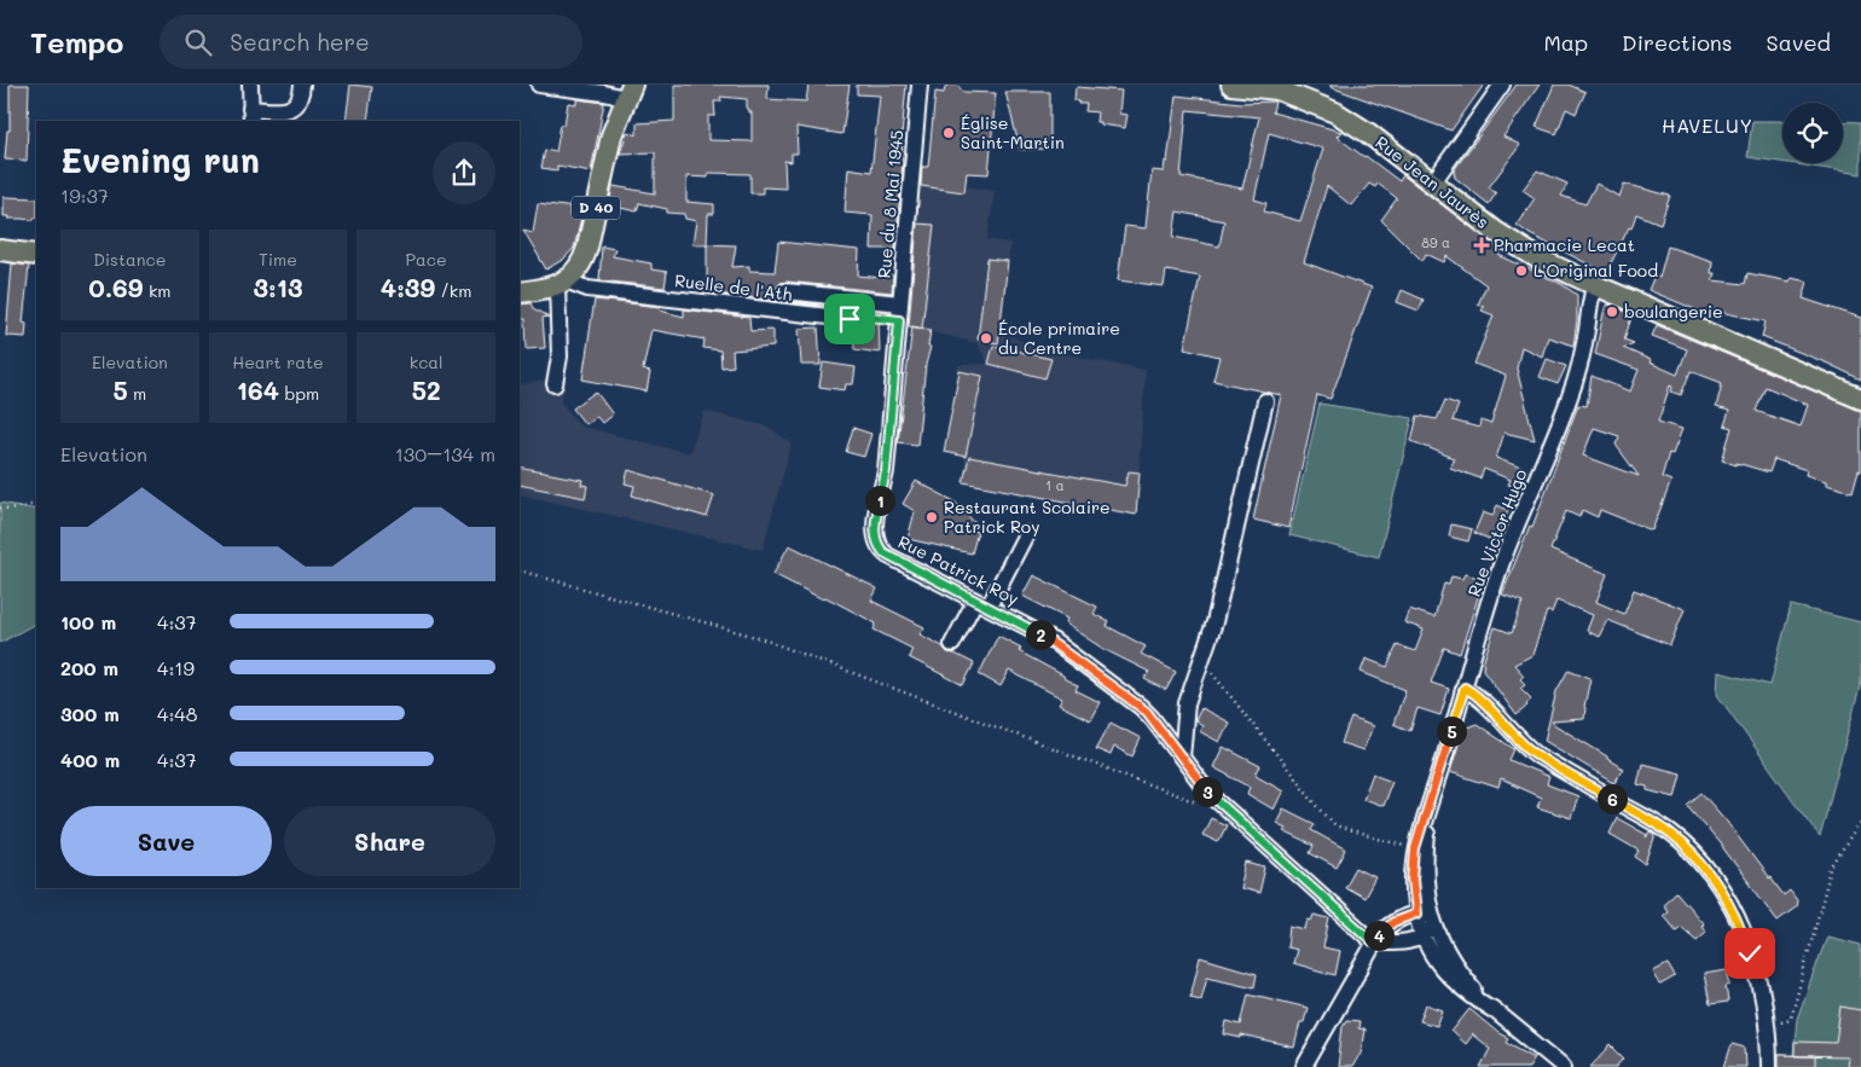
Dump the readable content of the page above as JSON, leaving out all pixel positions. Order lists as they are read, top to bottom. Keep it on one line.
{"streets":{"main road":["Rue Jean Jaurès","D 40"],"street":["Rue du 8 Mai 1945","Ruelle de l'Ath","Rue Victor Hugo","Rue Patrick Roy"]},"crossings":[["Rue Jean Jaurès","Rue Victor Hugo"],["Rue du 8 Mai 1945","Rue Patrick Roy"],["D 40","Ruelle de l'Ath"]],"districts":["HAVELUY"],"places":{"other":["Église Saint-Martin","L'Original Food","boulangerie","École primaire du Centre","Restaurant Scolaire Patrick Roy"],"health":["Pharmacie Lecat"]},"house_numbers":["89 a","1 a"],"page":{"header":"Tempo","search":"Search here","nav":["Map","Directions","Saved"],"heading":["Evening run","19:37"],"stats":[["Distance","0.69 km"],["Time","3:13"],["Pace","4:39 /km"],["Elevation","5 m"],["Heart rate","164 bpm"],["kcal","52"]],"chart":["Elevation","130–134 m"],"pins":["1","2","5","3","6","4"],"list":[{"name":"100 m","note":"4:37"},{"name":"200 m","note":"4:19"},{"name":"300 m","note":"4:48"},{"name":"400 m","note":"4:37"}],"buttons":["Save","Share"]}}
